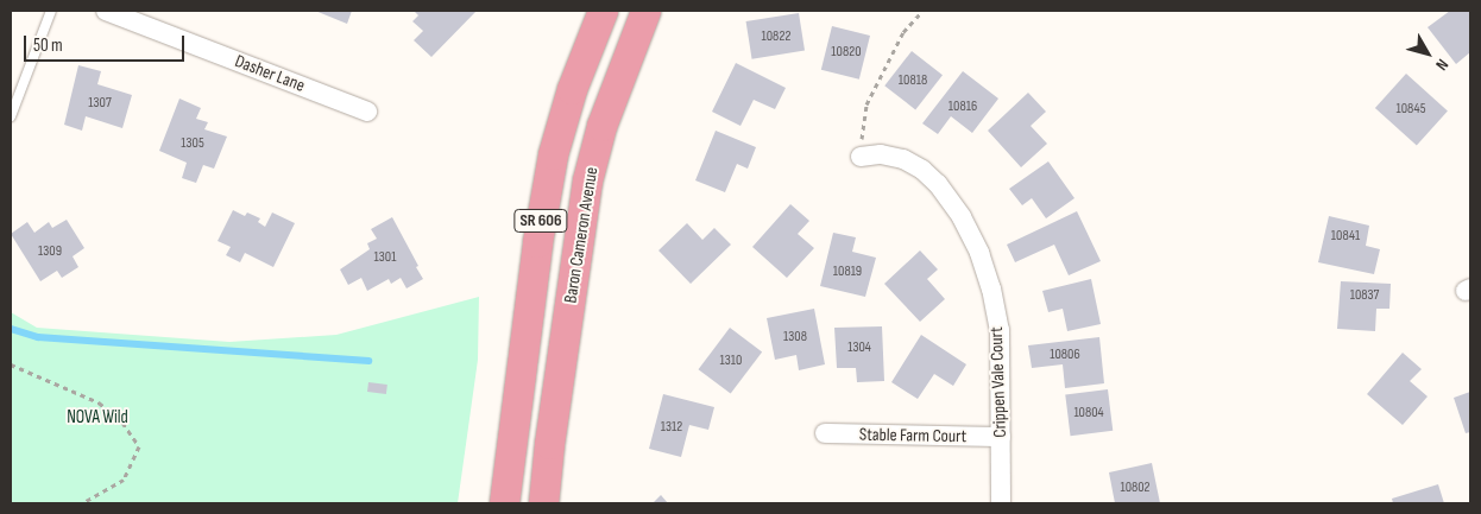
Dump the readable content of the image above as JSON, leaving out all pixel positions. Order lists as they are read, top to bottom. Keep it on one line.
{"streets":{"main road":["SR 606","Baron Cameron Avenue"],"street":["Dasher Lane","Crippen Vale Court","Stable Farm Court"]},"crossings":[["Crippen Vale Court","Stable Farm Court"]],"parks":["NOVA Wild"],"house_numbers":["10822","10820","10818","1307","10816","10845","1305","10841","1309","1301","10819","10837","1308","1304","10806","1310","10804","1312","10802"],"scale_bar":"50 m","north":"bottom right"}
